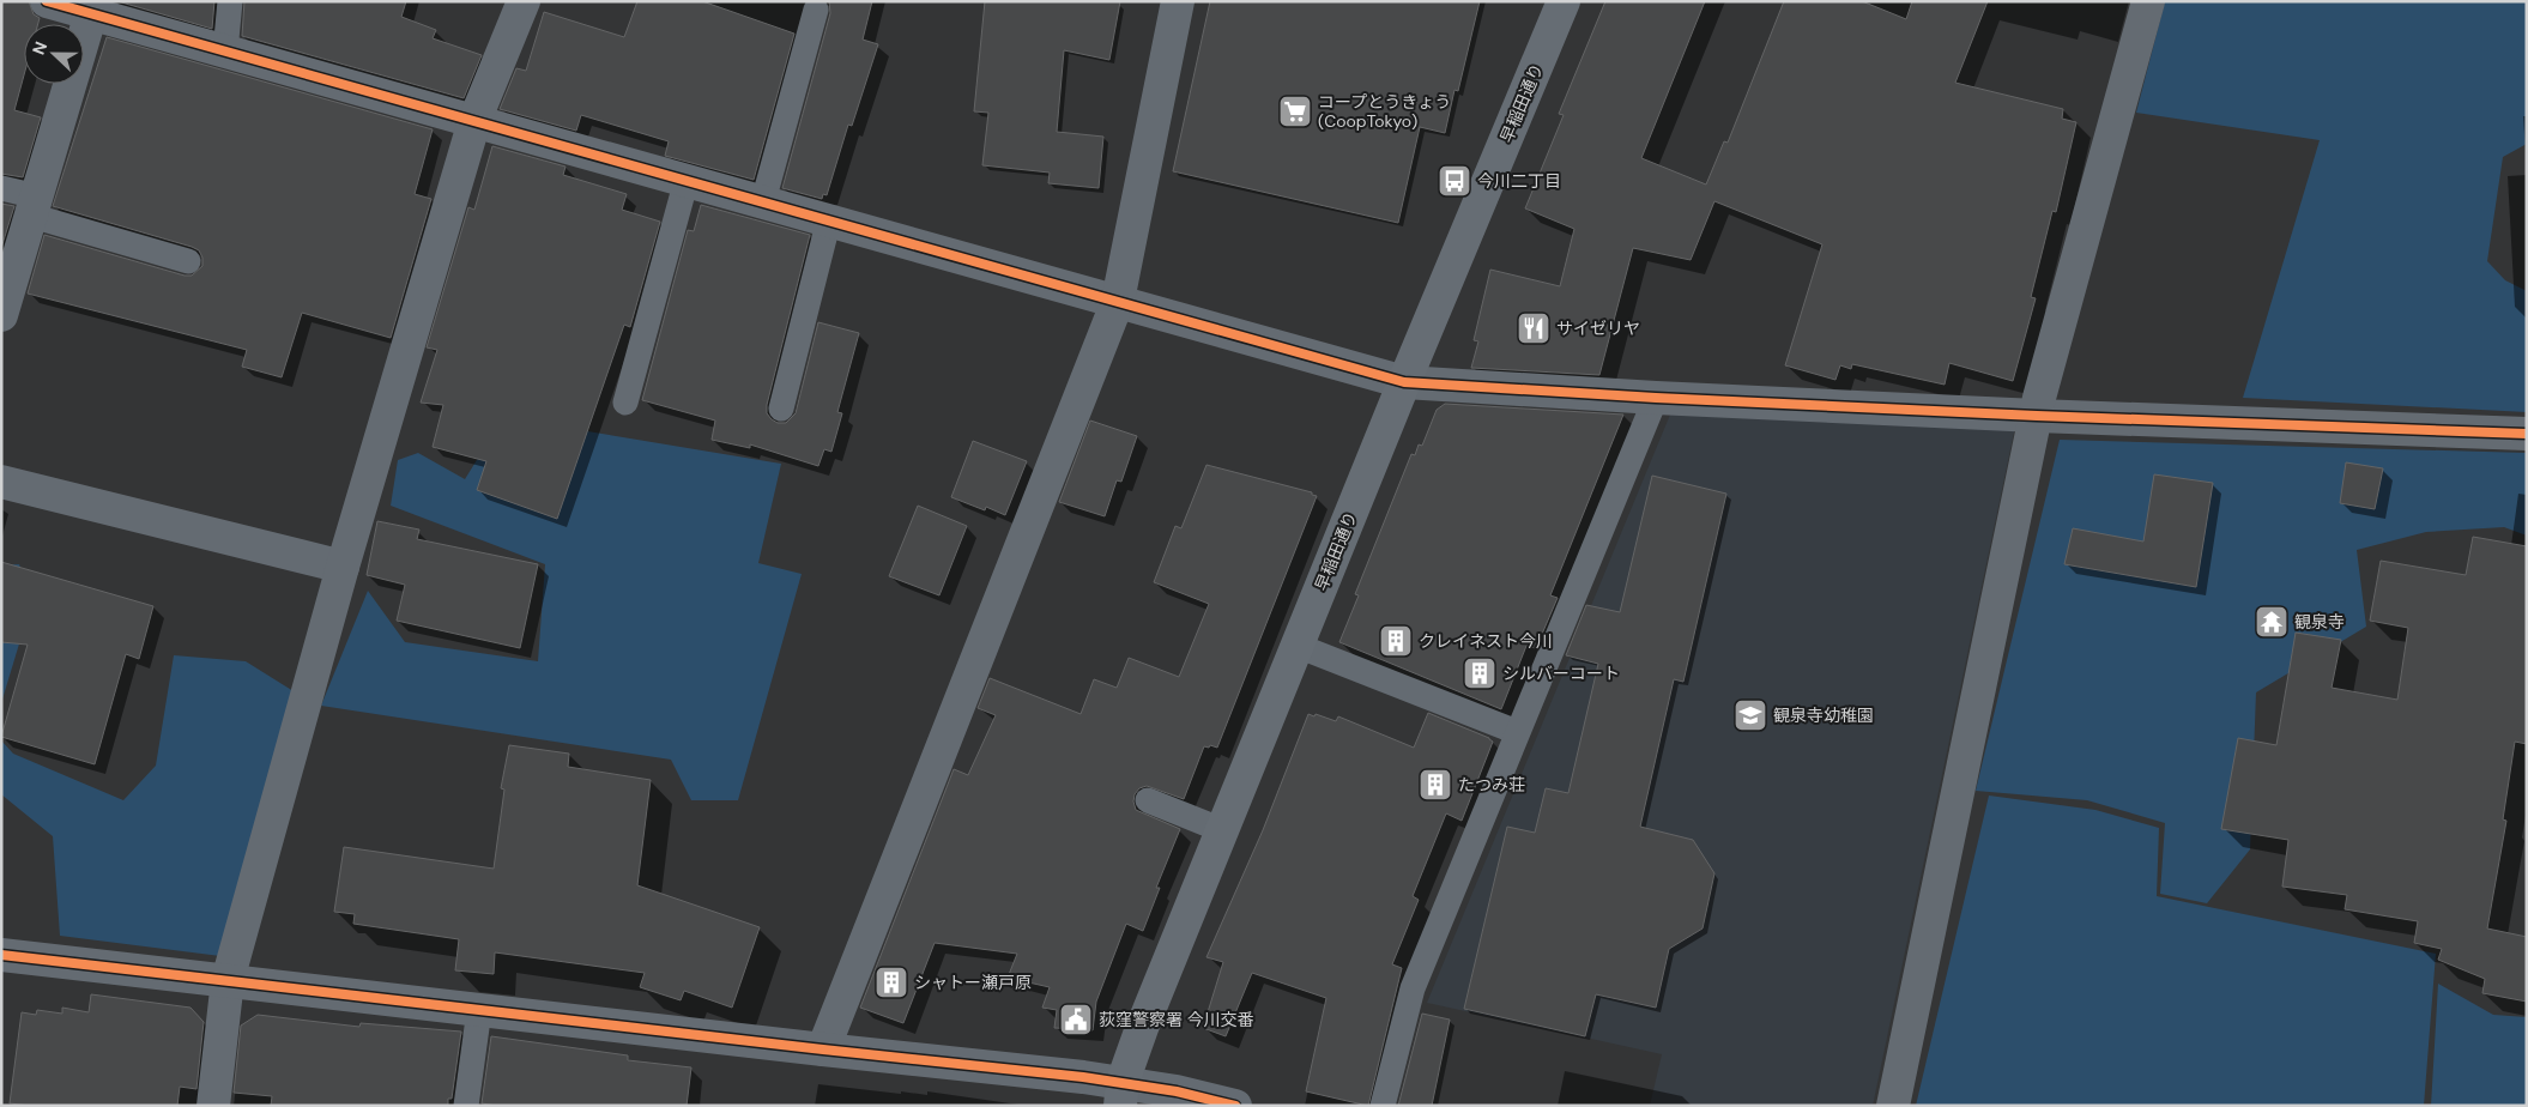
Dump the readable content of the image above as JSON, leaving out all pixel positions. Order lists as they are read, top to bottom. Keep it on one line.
{"streets":{"main road":["早稲田通り"]},"places":{"supermarket":["コープとうきょう (CoopTokyo)"],"bus stop":["今川二丁目"],"restaurant":["サイゼリヤ"],"temple":["観泉寺"],"building":["クレイネスト今川","シルバーコート","たつみ荘","シャトー瀬戸原"],"school or university":["観泉寺幼稚園"],"public building":["荻窪警察署 今川交番"]},"north":"left"}
